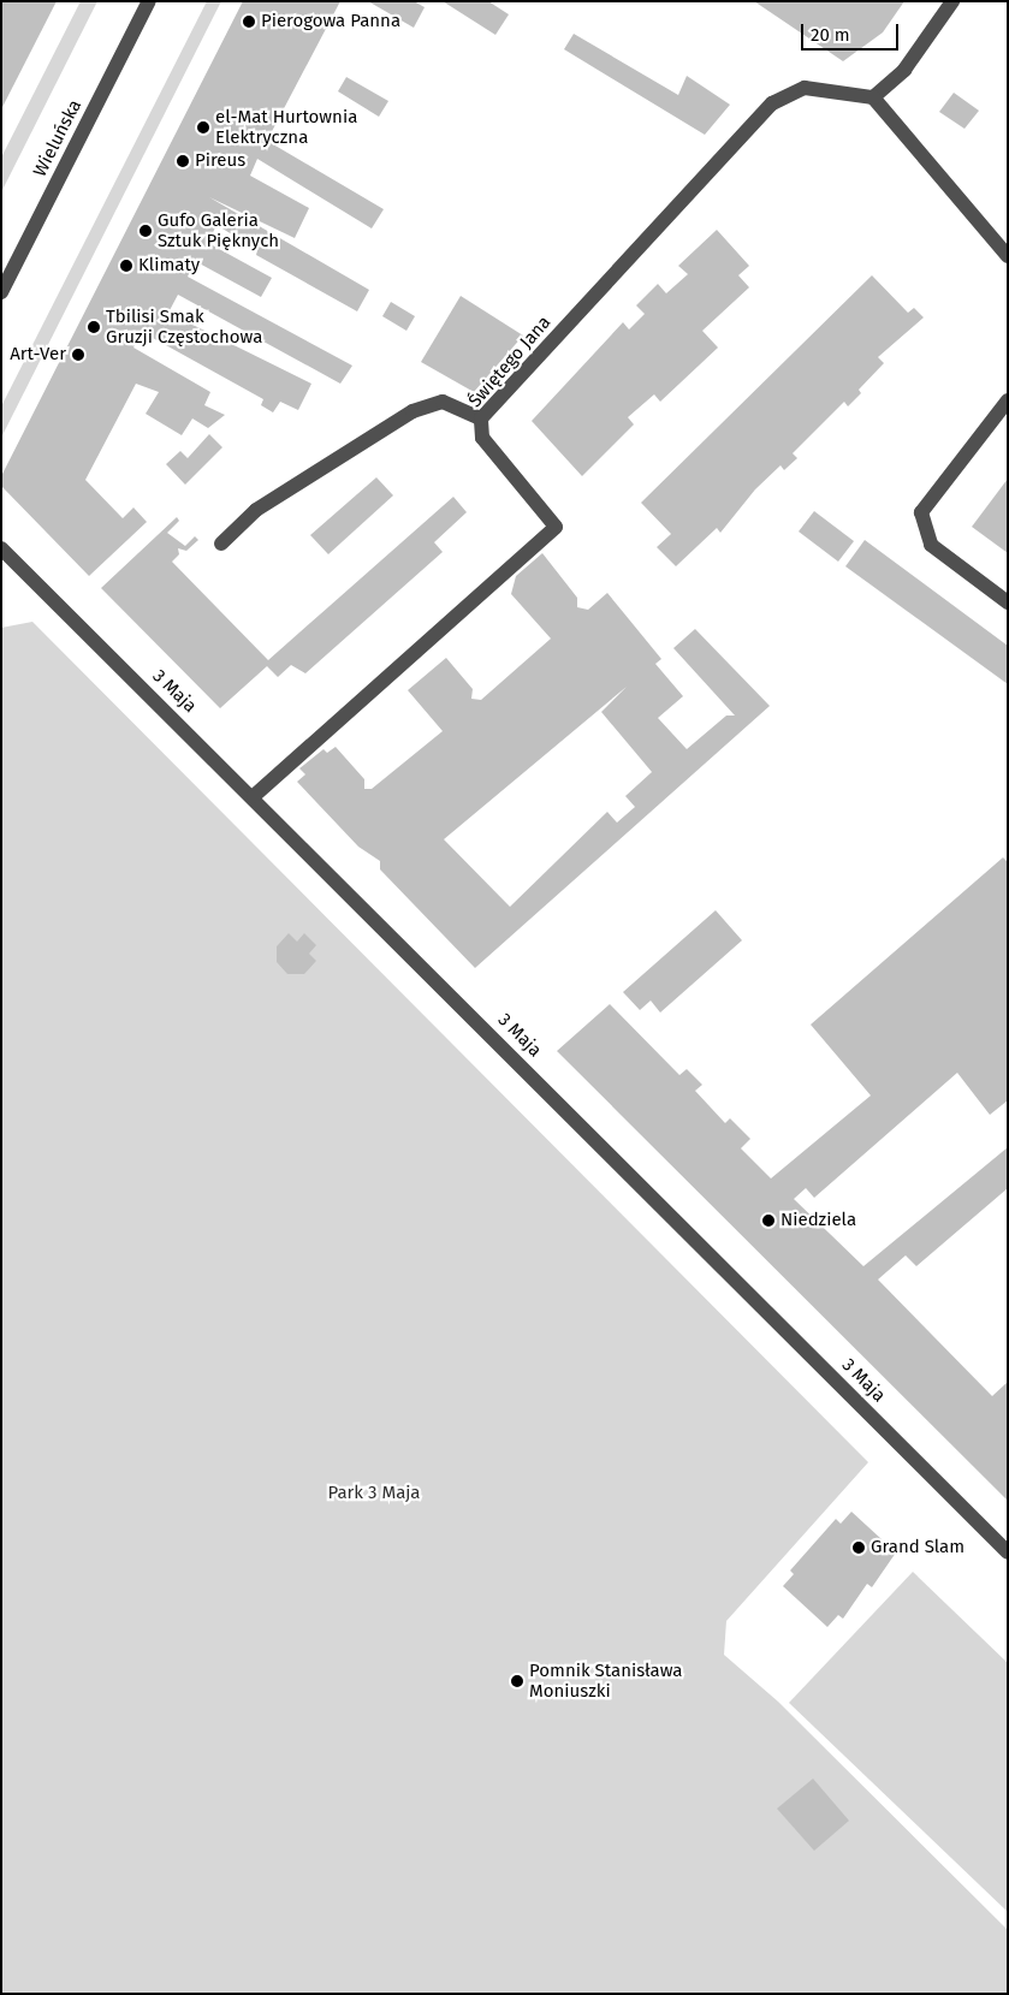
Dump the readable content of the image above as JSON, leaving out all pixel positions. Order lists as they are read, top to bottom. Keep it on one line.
{"streets":{"street":["Wieluńska","Świętego Jana","3 Maja"]},"crossings":[["Świętego Jana","3 Maja"]],"parks":["Park 3 Maja"],"places":["Pierogowa Panna","el-Mat Hurtownia Elektryczna","Pireus","Gufo Galeria Sztuk Pięknych","Klimaty","Tbilisi Smak Gruzji Częstochowa","Art-Ver","Niedziela","Grand Slam","Pomnik Stanisława Moniuszki"],"scale_bar":"20 m"}
